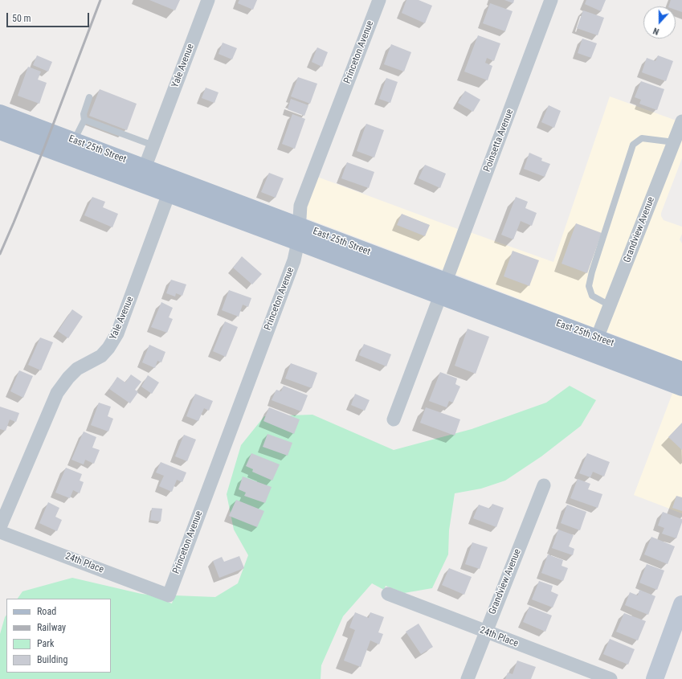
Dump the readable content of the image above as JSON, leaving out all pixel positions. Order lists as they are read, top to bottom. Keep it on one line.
{"streets":{"main road":["East 25th Street"],"street":["Princeton Avenue","Yale Avenue","Poinsetta Avenue","Grandview Avenue","24th Place"]},"crossings":[["Princeton Avenue","East 25th Street"],["Princeton Avenue","24th Place"],["Yale Avenue","East 25th Street"],["Poinsetta Avenue","East 25th Street"],["East 25th Street","Grandview Avenue"],["Grandview Avenue","24th Place"]],"legend":["Road","Railway","Park","Building"],"scale_bar":"50 m","north":"bottom"}
